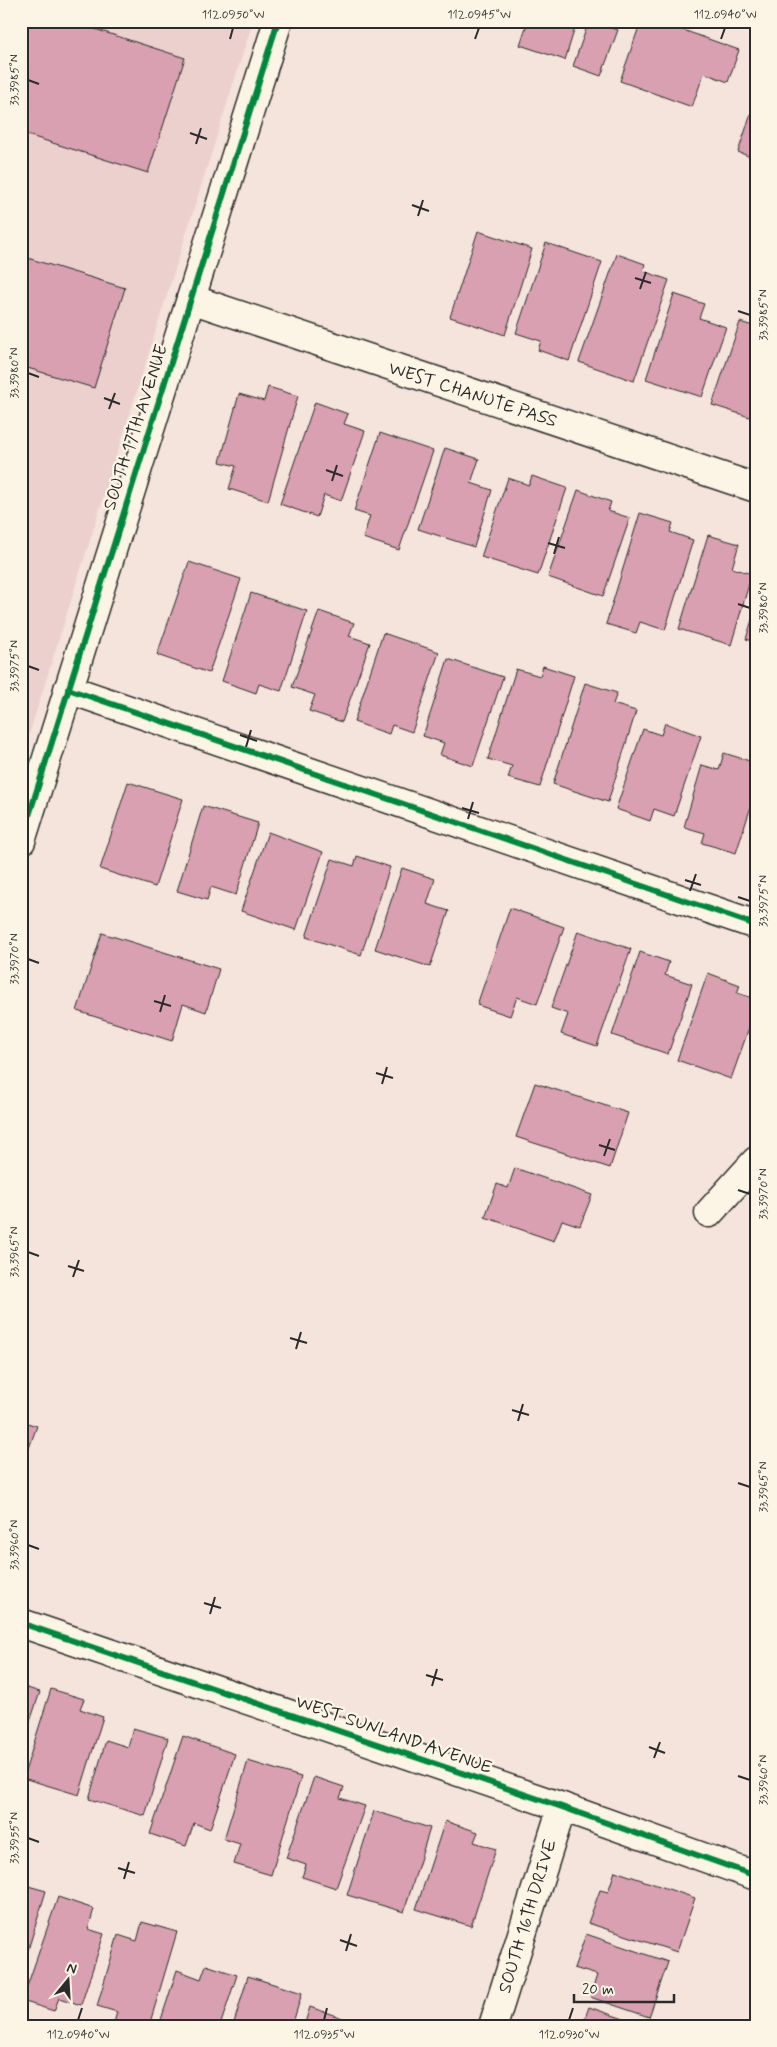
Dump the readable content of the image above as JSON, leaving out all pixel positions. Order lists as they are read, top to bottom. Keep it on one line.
{"streets":{"street":["WEST CHANUTE PASS","SOUTH 17TH AVENUE","WEST SUNLAND AVENUE","SOUTH 16TH DRIVE"]},"crossings":[["WEST CHANUTE PASS","SOUTH 17TH AVENUE"],["WEST SUNLAND AVENUE","SOUTH 16TH DRIVE"]],"scale_bar":"20 m","north":"top","coordinates":["112.0950°W","112.0945°W","112.0940°W","33.3985°N","33.3980°N","33.3975°N","33.3970°N","33.3965°N","33.3960°N","33.3955°N","112.0935°W","112.0930°W"]}
